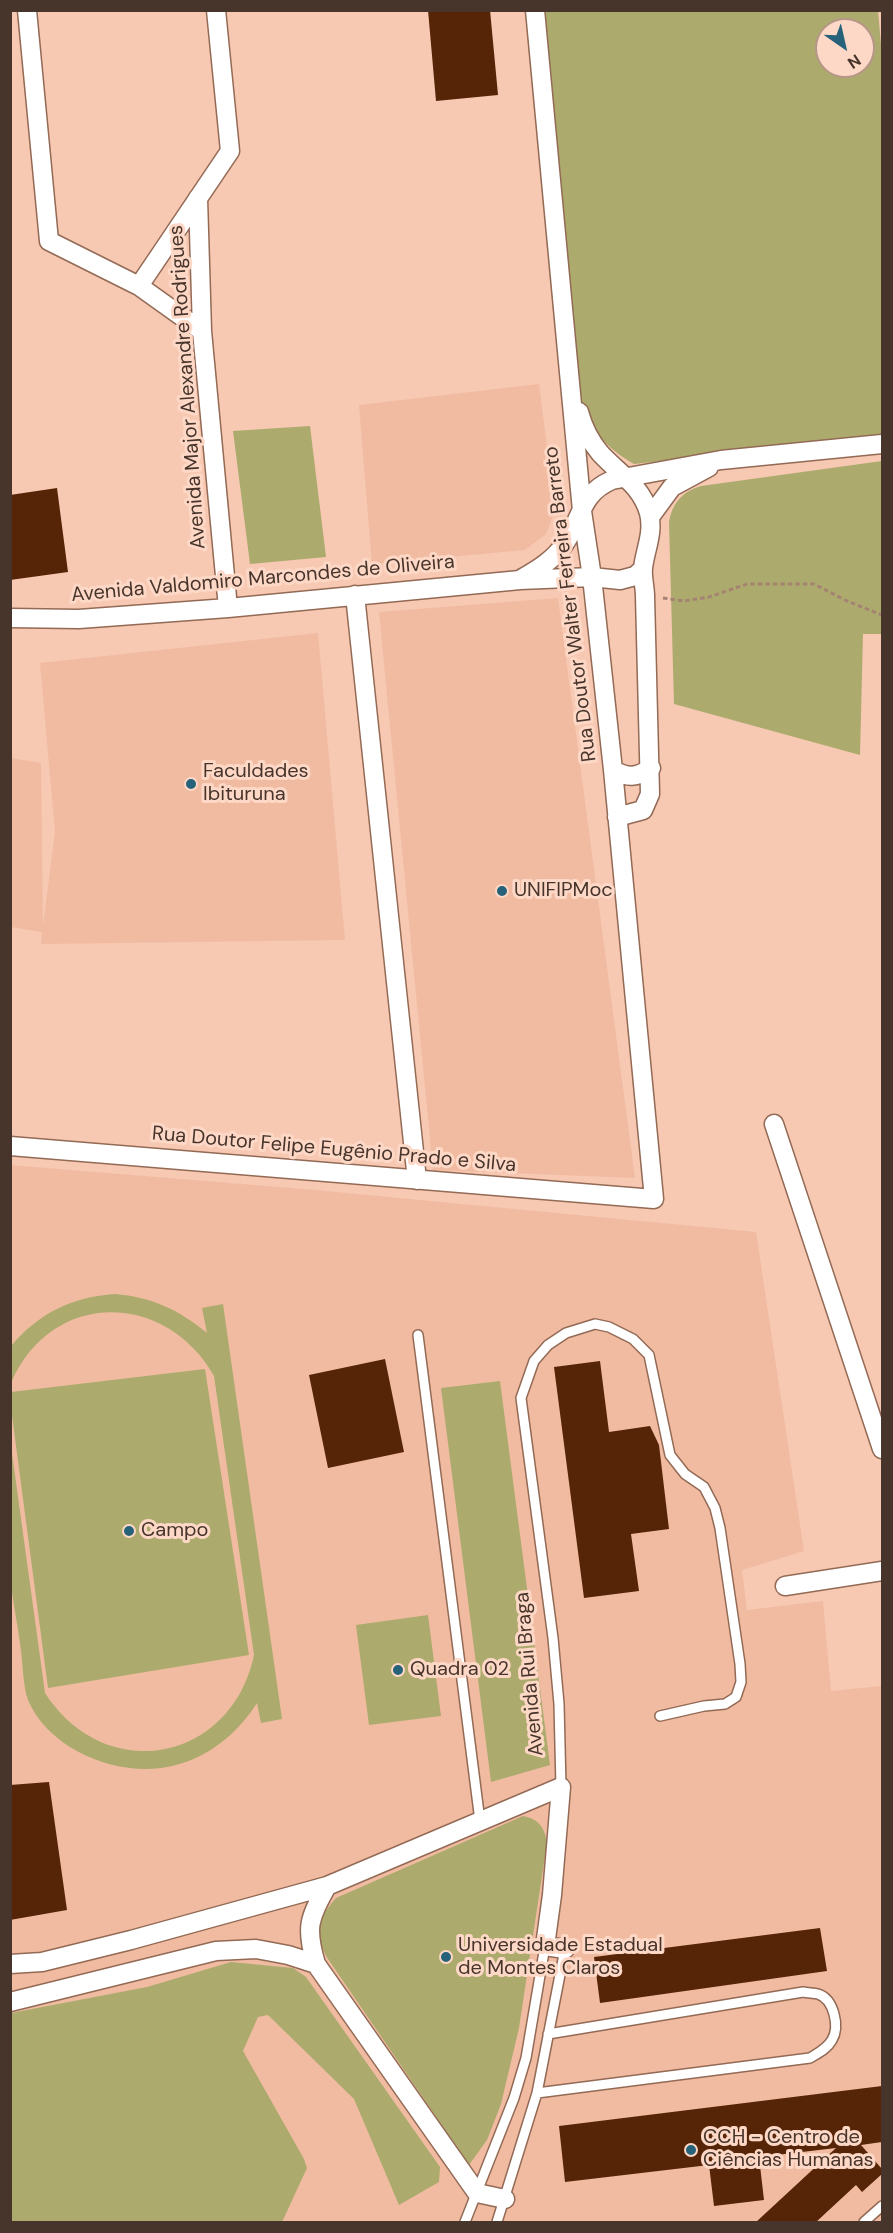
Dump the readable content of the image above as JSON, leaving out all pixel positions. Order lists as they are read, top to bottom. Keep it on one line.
{"streets":{"street":["Avenida Major Alexandre Rodrigues","Avenida Valdomiro Marcondes de Oliveira","Rua Doutor Walter Ferreira Barreto","Rua Doutor Felipe Eugênio Prado e Silva","Avenida Rui Braga"]},"crossings":[["Avenida Major Alexandre Rodrigues","Avenida Valdomiro Marcondes de Oliveira"],["Avenida Valdomiro Marcondes de Oliveira","Rua Doutor Walter Ferreira Barreto"],["Rua Doutor Walter Ferreira Barreto","Rua Doutor Felipe Eugênio Prado e Silva"]],"places":["Faculdades Ibituruna","UNIFIPMoc","Campo","Quadra 02","Universidade Estadual de Montes Claros","CCH - Centro de Ciências Humanas"],"north":"bottom right"}
